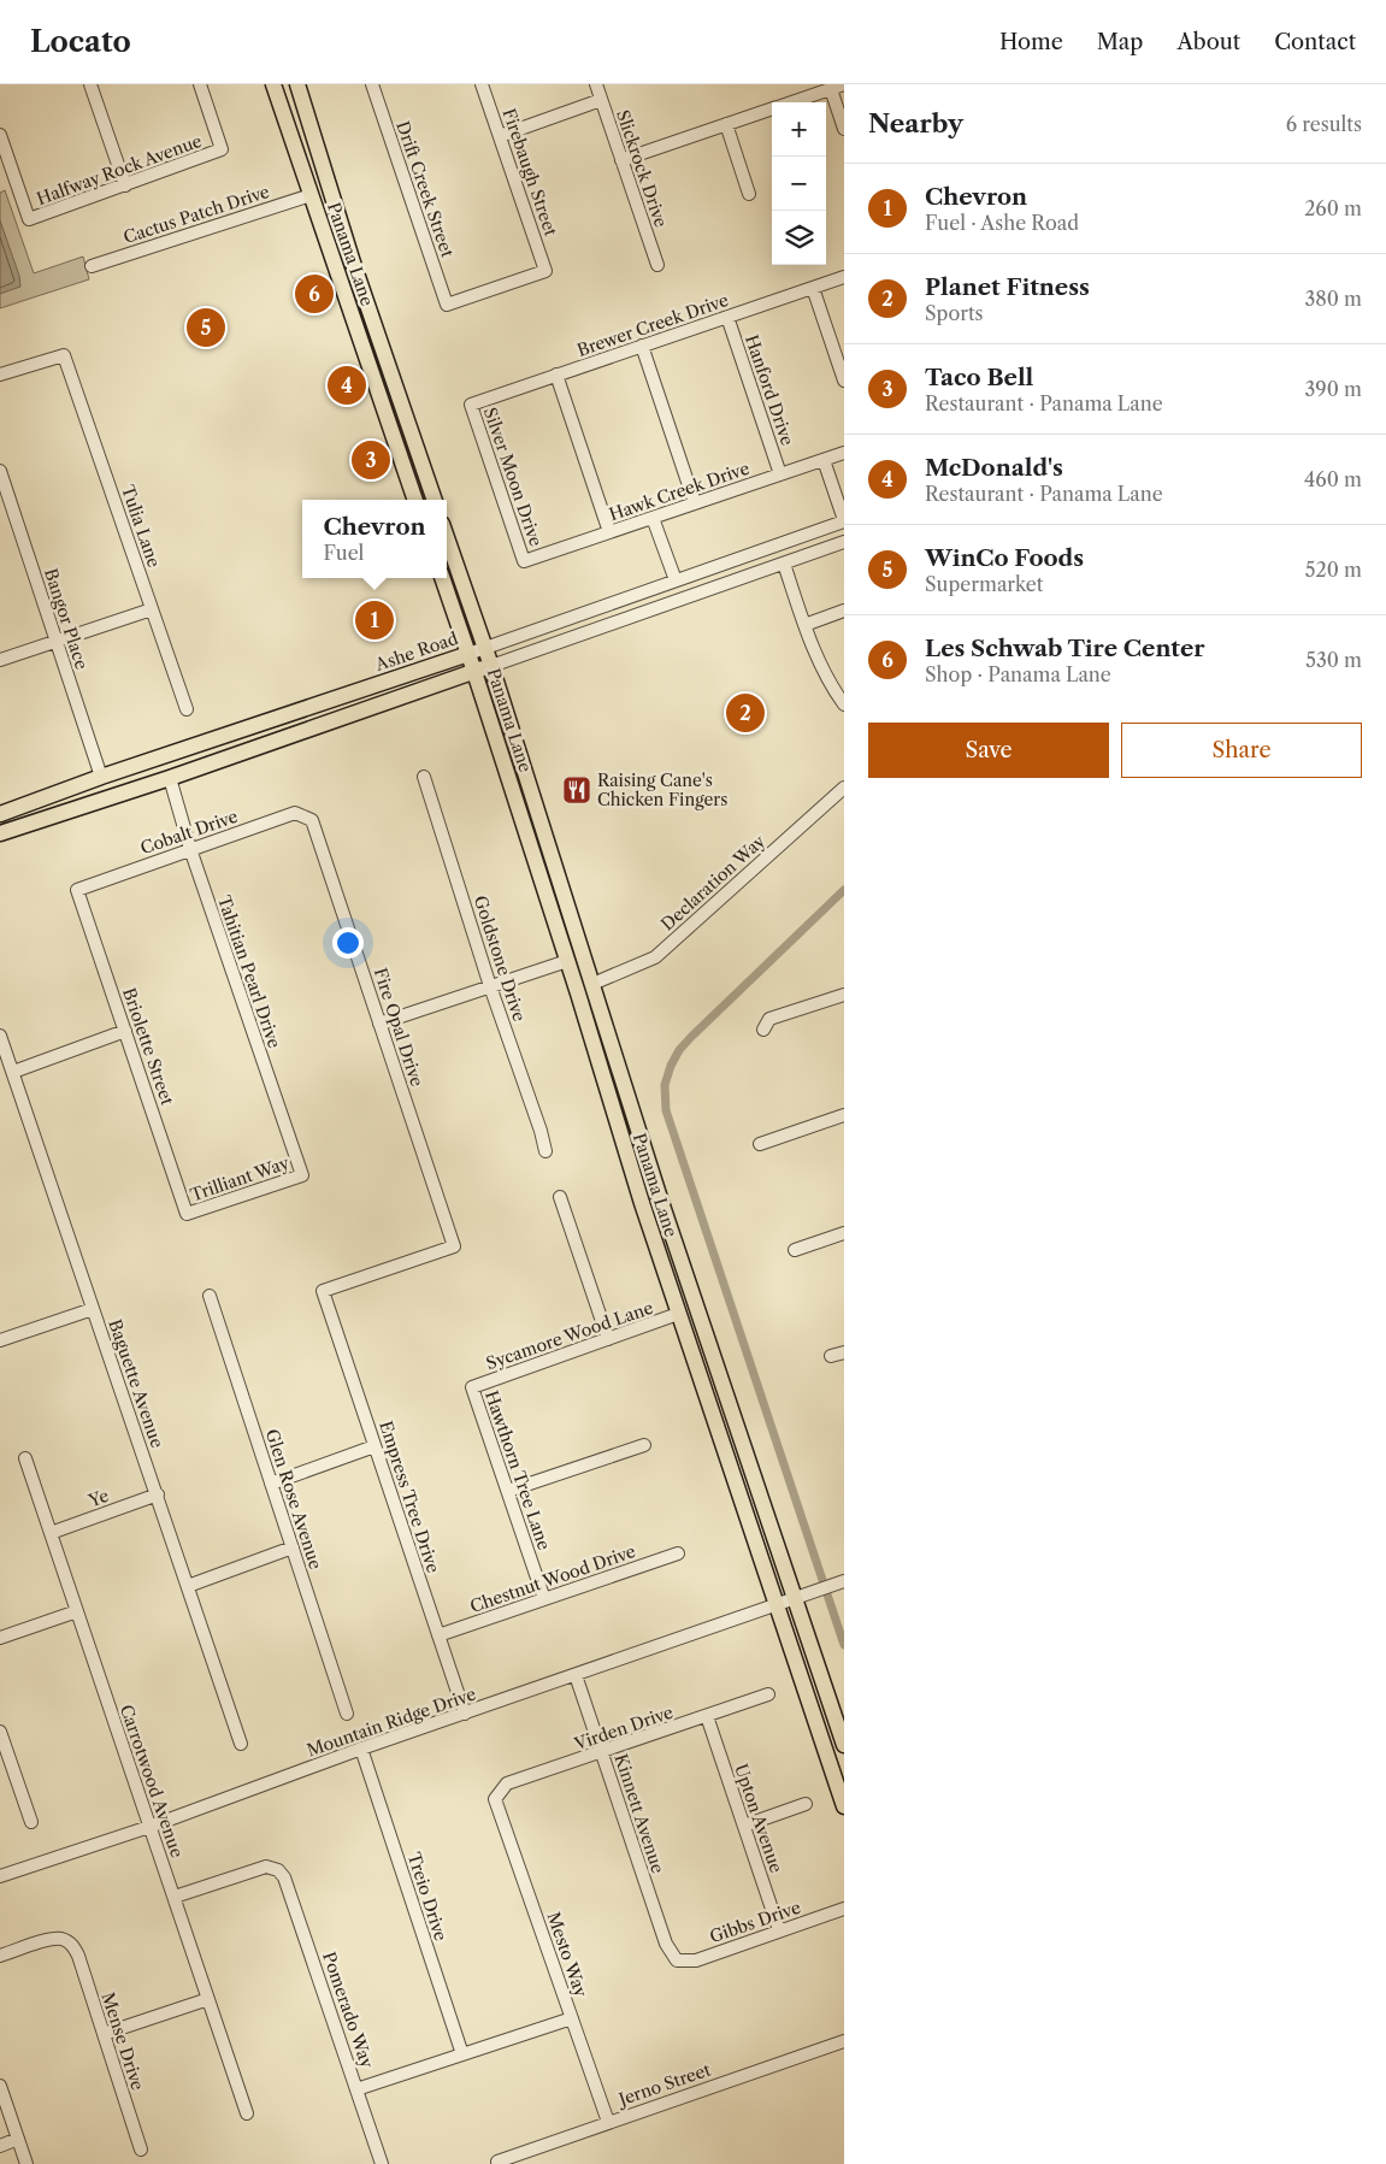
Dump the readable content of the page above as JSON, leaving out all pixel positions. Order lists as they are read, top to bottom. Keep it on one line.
{"streets":{"main road":["Panama Lane","Ashe Road"],"street":["Slickrock Drive","Halfway Rock Avenue","Firebaugh Street","Drift Creek Street","Cactus Patch Drive","Brewer Creek Drive","Hanford Drive","Silver Moon Drive","Hawk Creek Drive","Tulia Lane","Bangor Place","Cobalt Drive","Declaration Way","Goldstone Drive","Tahitian Pearl Drive","Fire Opal Drive","Briolette Street","Trilliant Way","Sycamore Wood Lane","Baguette Avenue","Hawthorn Tree Lane","Empress Tree Drive","Ye","Glen Rose Avenue","Chestnut Wood Drive","Mountain Ridge Drive","Virden Drive","Carrotwood Avenue","Kinnett Avenue","Upton Avenue","Treio Drive","Gibbs Drive","Mesto Way","Pomerado Way","Mense Drive","Jerno Street"]},"crossings":[["Firebaugh Street","Drift Creek Street"],["Cactus Patch Drive","Panama Lane"],["Panama Lane","Ashe Road"],["Panama Lane","Declaration Way"],["Panama Lane","Sycamore Wood Lane"],["Panama Lane","Mountain Ridge Drive"],["Brewer Creek Drive","Hanford Drive"],["Brewer Creek Drive","Silver Moon Drive"],["Hanford Drive","Hawk Creek Drive"],["Silver Moon Drive","Hawk Creek Drive"],["Bangor Place","Ashe Road"],["Cobalt Drive","Tahitian Pearl Drive"],["Cobalt Drive","Fire Opal Drive"],["Cobalt Drive","Briolette Street"],["Tahitian Pearl Drive","Trilliant Way"],["Fire Opal Drive","Empress Tree Drive"],["Briolette Street","Trilliant Way"],["Sycamore Wood Lane","Hawthorn Tree Lane"],["Baguette Avenue","Ye"],["Hawthorn Tree Lane","Chestnut Wood Drive"],["Empress Tree Drive","Chestnut Wood Drive"],["Empress Tree Drive","Mountain Ridge Drive"],["Ye","Carrotwood Avenue"],["Mountain Ridge Drive","Carrotwood Avenue"],["Mountain Ridge Drive","Kinnett Avenue"],["Mountain Ridge Drive","Treio Drive"],["Virden Drive","Kinnett Avenue"],["Virden Drive","Upton Avenue"],["Virden Drive","Mesto Way"],["Carrotwood Avenue","Pomerado Way"],["Kinnett Avenue","Gibbs Drive"],["Upton Avenue","Gibbs Drive"],["Mesto Way","Jerno Street"]],"places":{"restaurant":["Raising Cane's Chicken Fingers"]},"page":{"header":"Locato","nav":["Home","Map","About","Contact"],"heading":["Nearby","6 results"],"map_buttons":["+","−"],"list":[{"mark":"1","name":"Chevron","note":"Fuel · Ashe Road","value":"260 m"},{"mark":"2","name":"Planet Fitness","note":"Sports","value":"380 m"},{"mark":"3","name":"Taco Bell","note":"Restaurant · Panama Lane","value":"390 m"},{"mark":"4","name":"McDonald's","note":"Restaurant · Panama Lane","value":"460 m"},{"mark":"5","name":"WinCo Foods","note":"Supermarket","value":"520 m"},{"mark":"6","name":"Les Schwab Tire Center","note":"Shop · Panama Lane","value":"530 m"}],"pins":["6","5","4","3","1","2"],"popup":["Chevron","Fuel"],"buttons":["Save","Share"]}}
